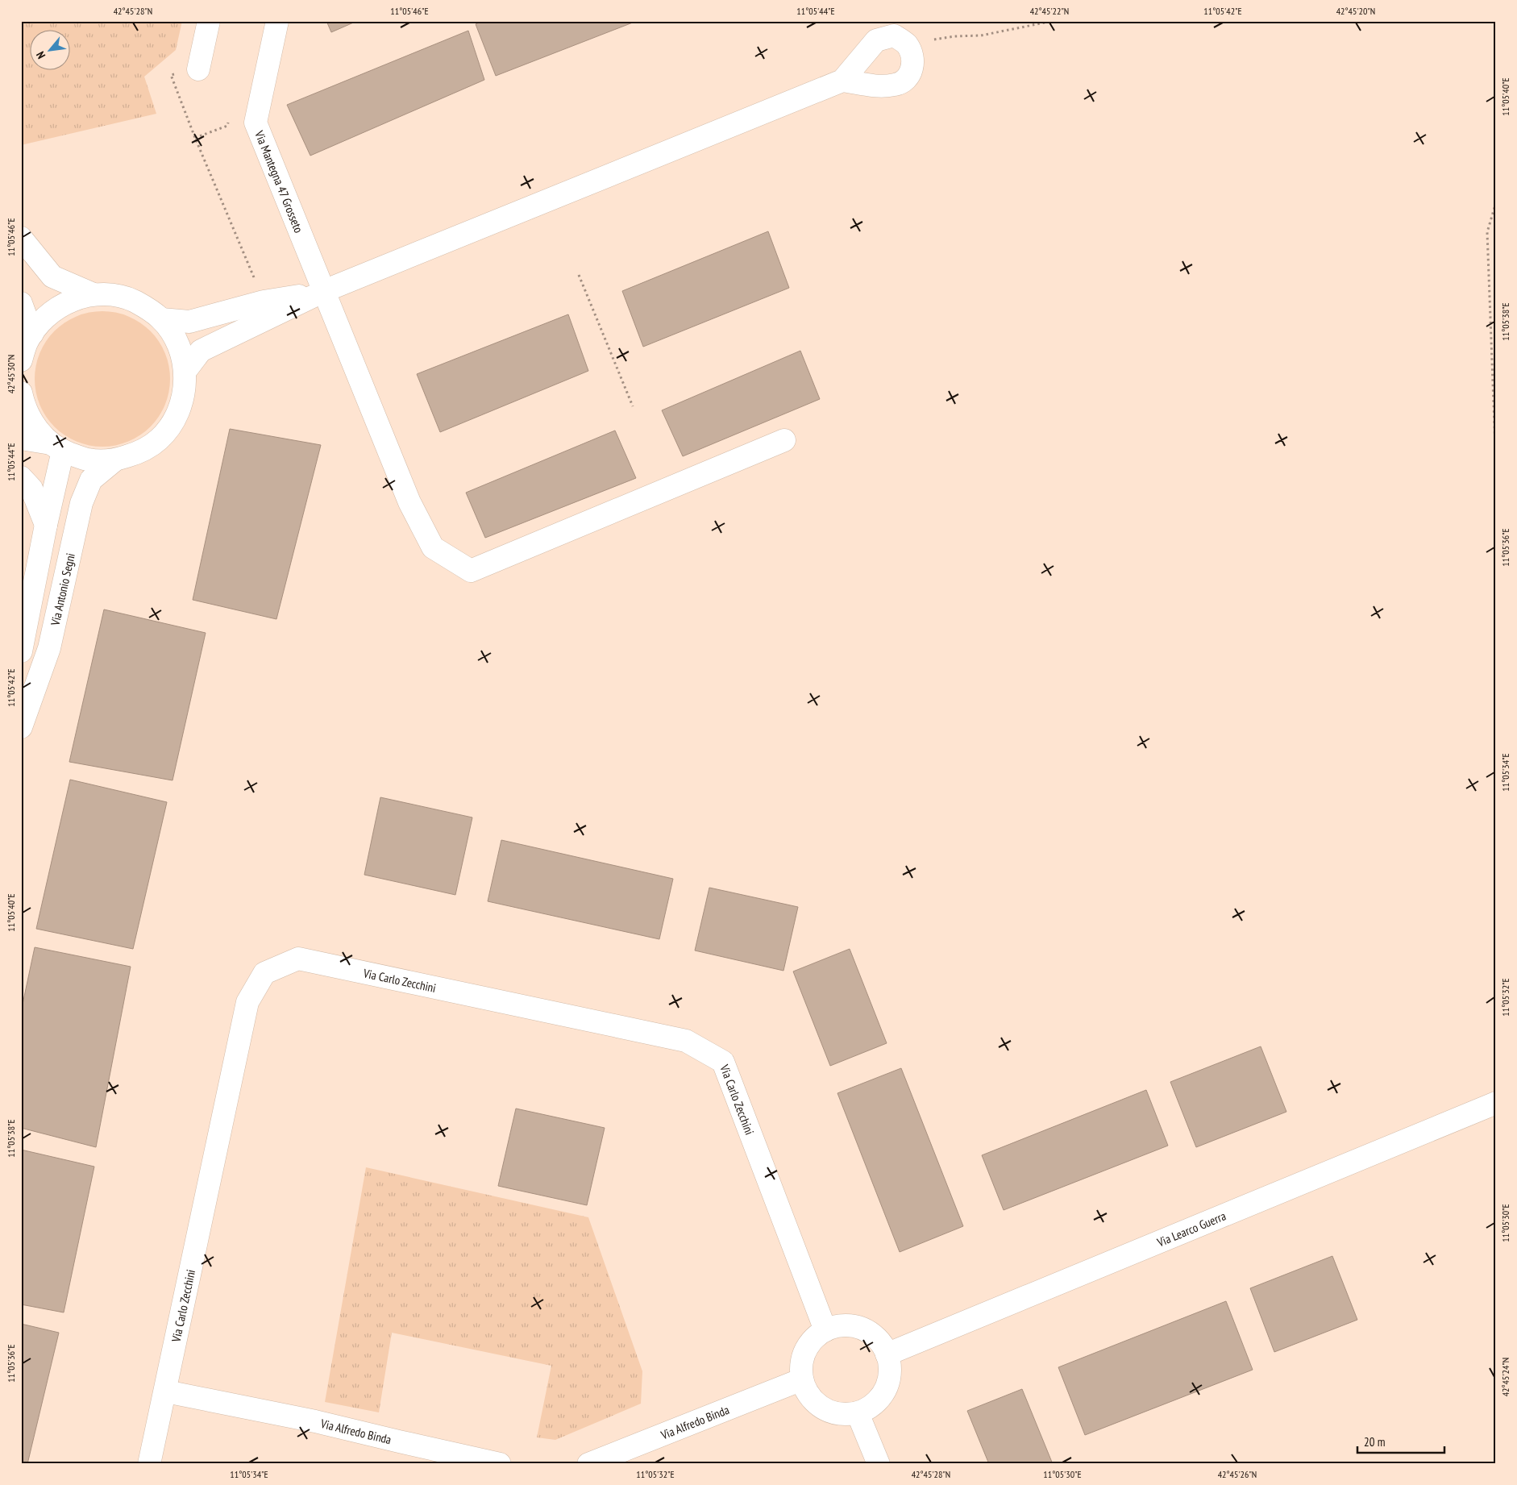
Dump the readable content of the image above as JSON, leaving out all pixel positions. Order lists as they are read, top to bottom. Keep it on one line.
{"streets":{"street":["Via Mantegna 47 Grosseto","Via Antonio Segni","Via Carlo Zecchini","Via Learco Guerra","Via Alfredo Binda"]},"crossings":[["Via Carlo Zecchini","Via Learco Guerra"],["Via Carlo Zecchini","Via Alfredo Binda"],["Via Learco Guerra","Via Alfredo Binda"]],"scale_bar":"20 m","north":"bottom left","coordinates":["42°45'28\"N","11°05'46\"E","11°05'44\"E","42°45'22\"N","11°05'42\"E","42°45'20\"N","11°05'40\"E","11°05'38\"E","42°45'30\"N","11°05'36\"E","11°05'34\"E","11°05'32\"E","11°05'30\"E","42°45'24\"N","42°45'26\"N"]}
